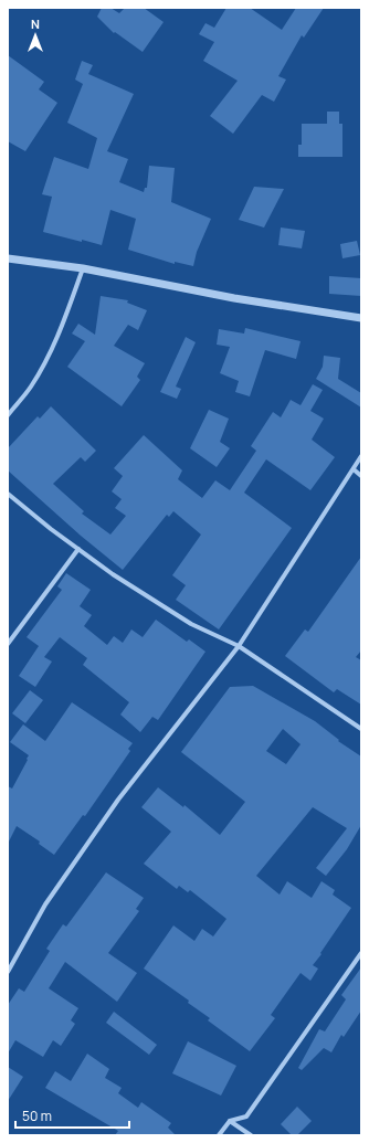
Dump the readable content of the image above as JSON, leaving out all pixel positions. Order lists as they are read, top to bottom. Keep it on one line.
{"scale_bar":"50 m","north":"top"}
